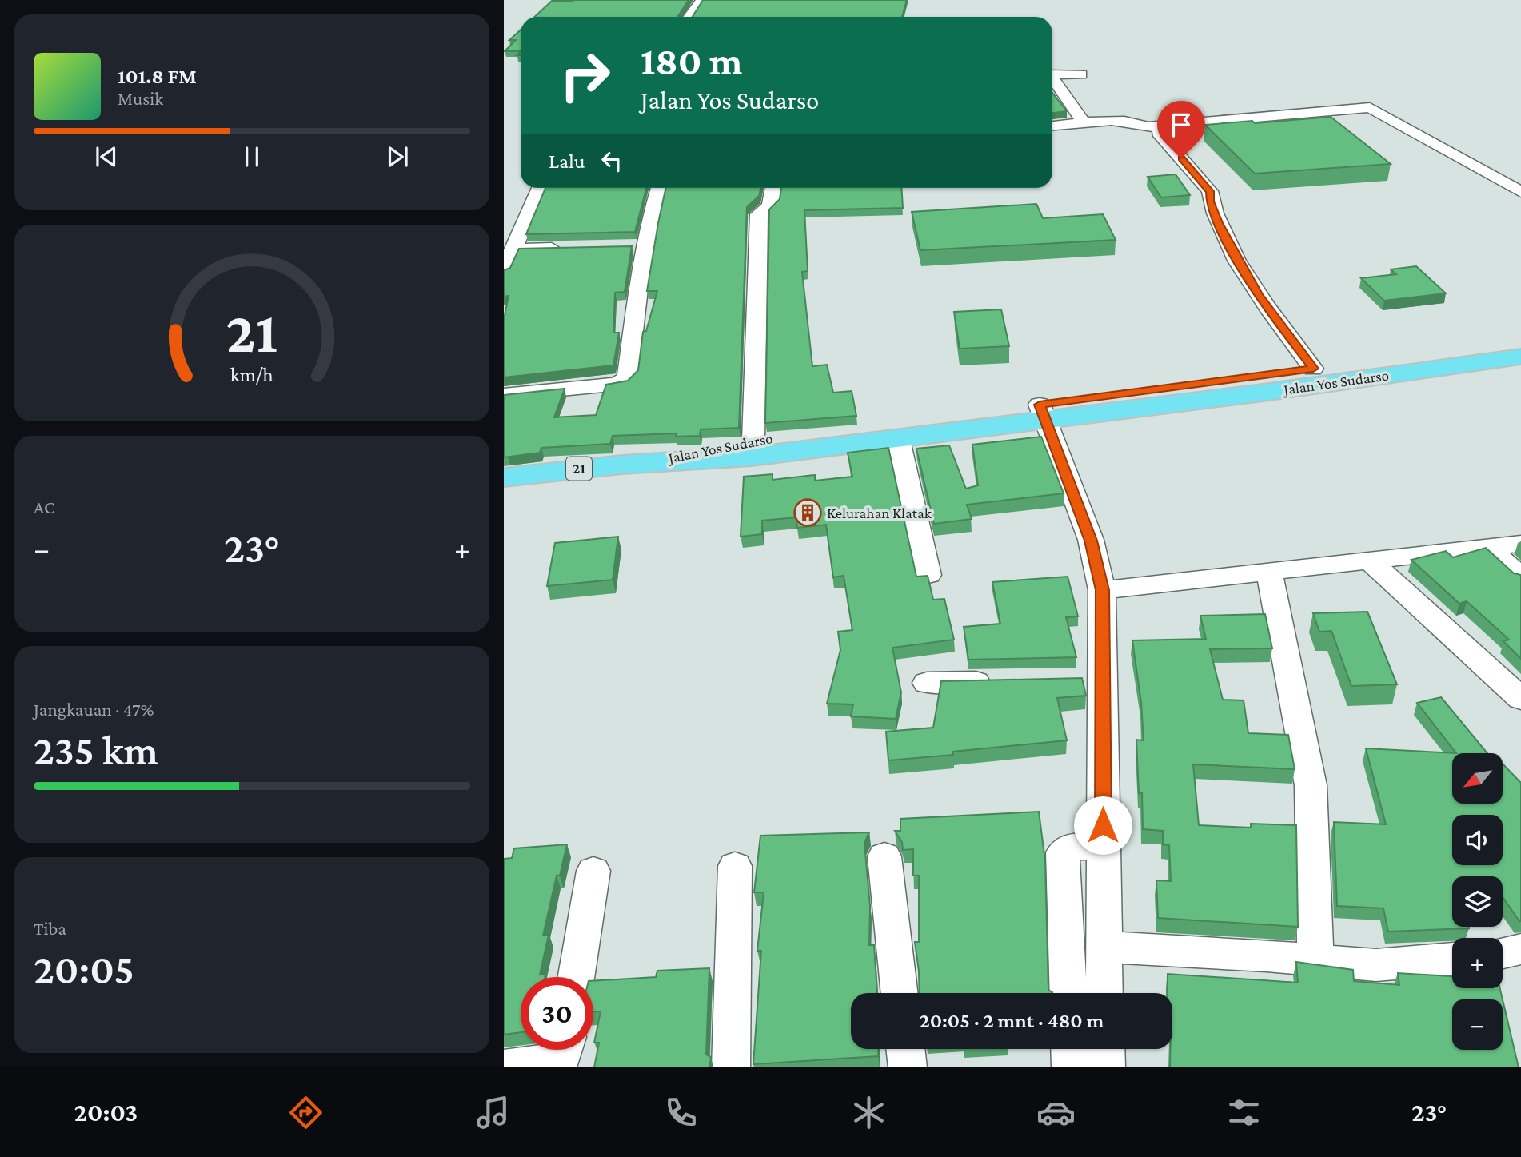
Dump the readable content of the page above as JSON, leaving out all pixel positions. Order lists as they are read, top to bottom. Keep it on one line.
{"streets":{"highway":["Jalan Yos Sudarso","21"]},"crossings":[["Jalan Yos Sudarso","21"]],"places":{"building":["Kelurahan Klatak"]},"north":"bottom left","page":{"turn":["180 m","Jalan Yos Sudarso"],"song":["101.8 FM","Musik"],"then":"Lalu","tile":["AC",["Jangkauan · 47%","235 km"],["Tiba","20:05"]],"heat":["−","23°","+"],"map_buttons":["+","−"],"limit":"30","trip":"20:05 · 2 mnt · 480 m","tabs":["20:03","23°"],"gauge":["21","km/h"]}}
